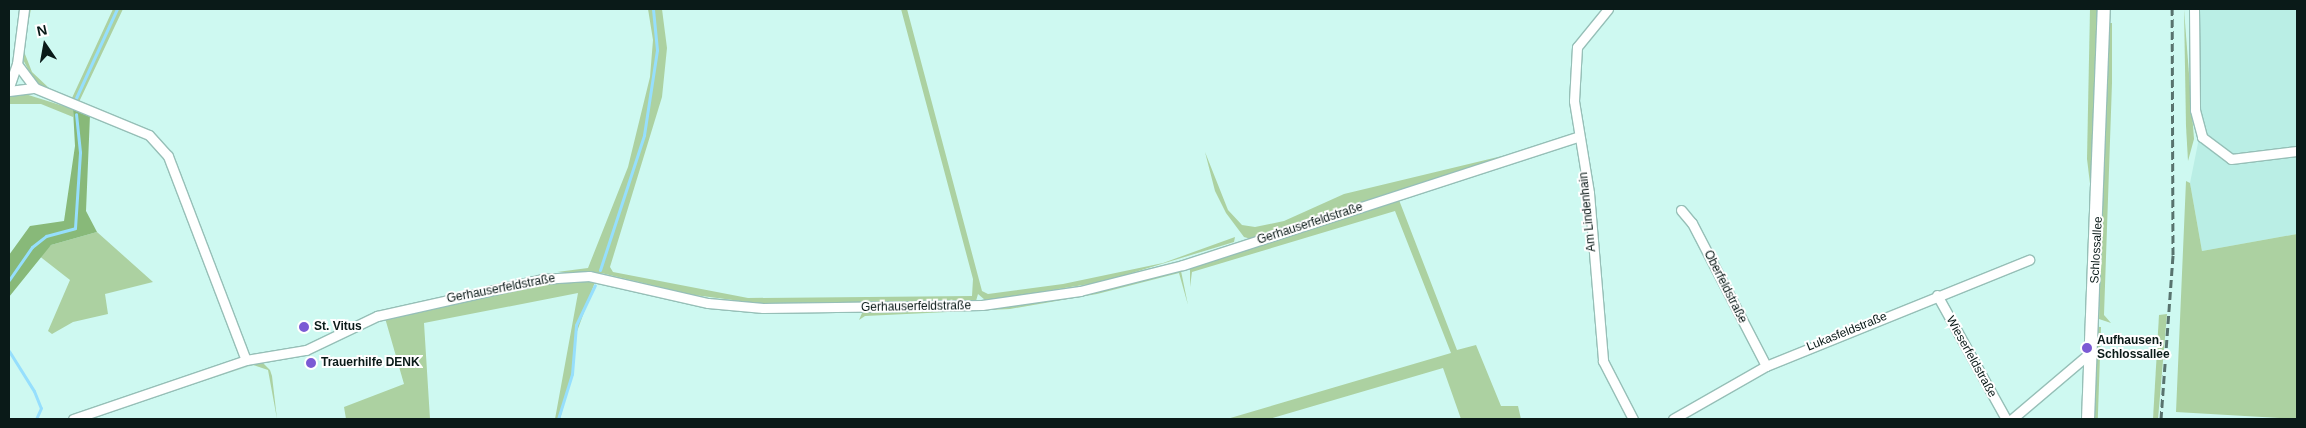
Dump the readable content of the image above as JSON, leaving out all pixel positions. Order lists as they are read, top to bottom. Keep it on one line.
{"streets":{"main road":["Schlossallee"],"street":["Am Lindenhain","Gerhauserfeldstraße","Oberfeldstraße","Lukasfeldstraße","Wieserfeldstraße"]},"crossings":[["Am Lindenhain","Gerhauserfeldstraße"],["Oberfeldstraße","Lukasfeldstraße"],["Lukasfeldstraße","Wieserfeldstraße"]],"places":["St. Vitus","Aufhausen, Schlossallee","Trauerhilfe DENK"],"north":"top"}
